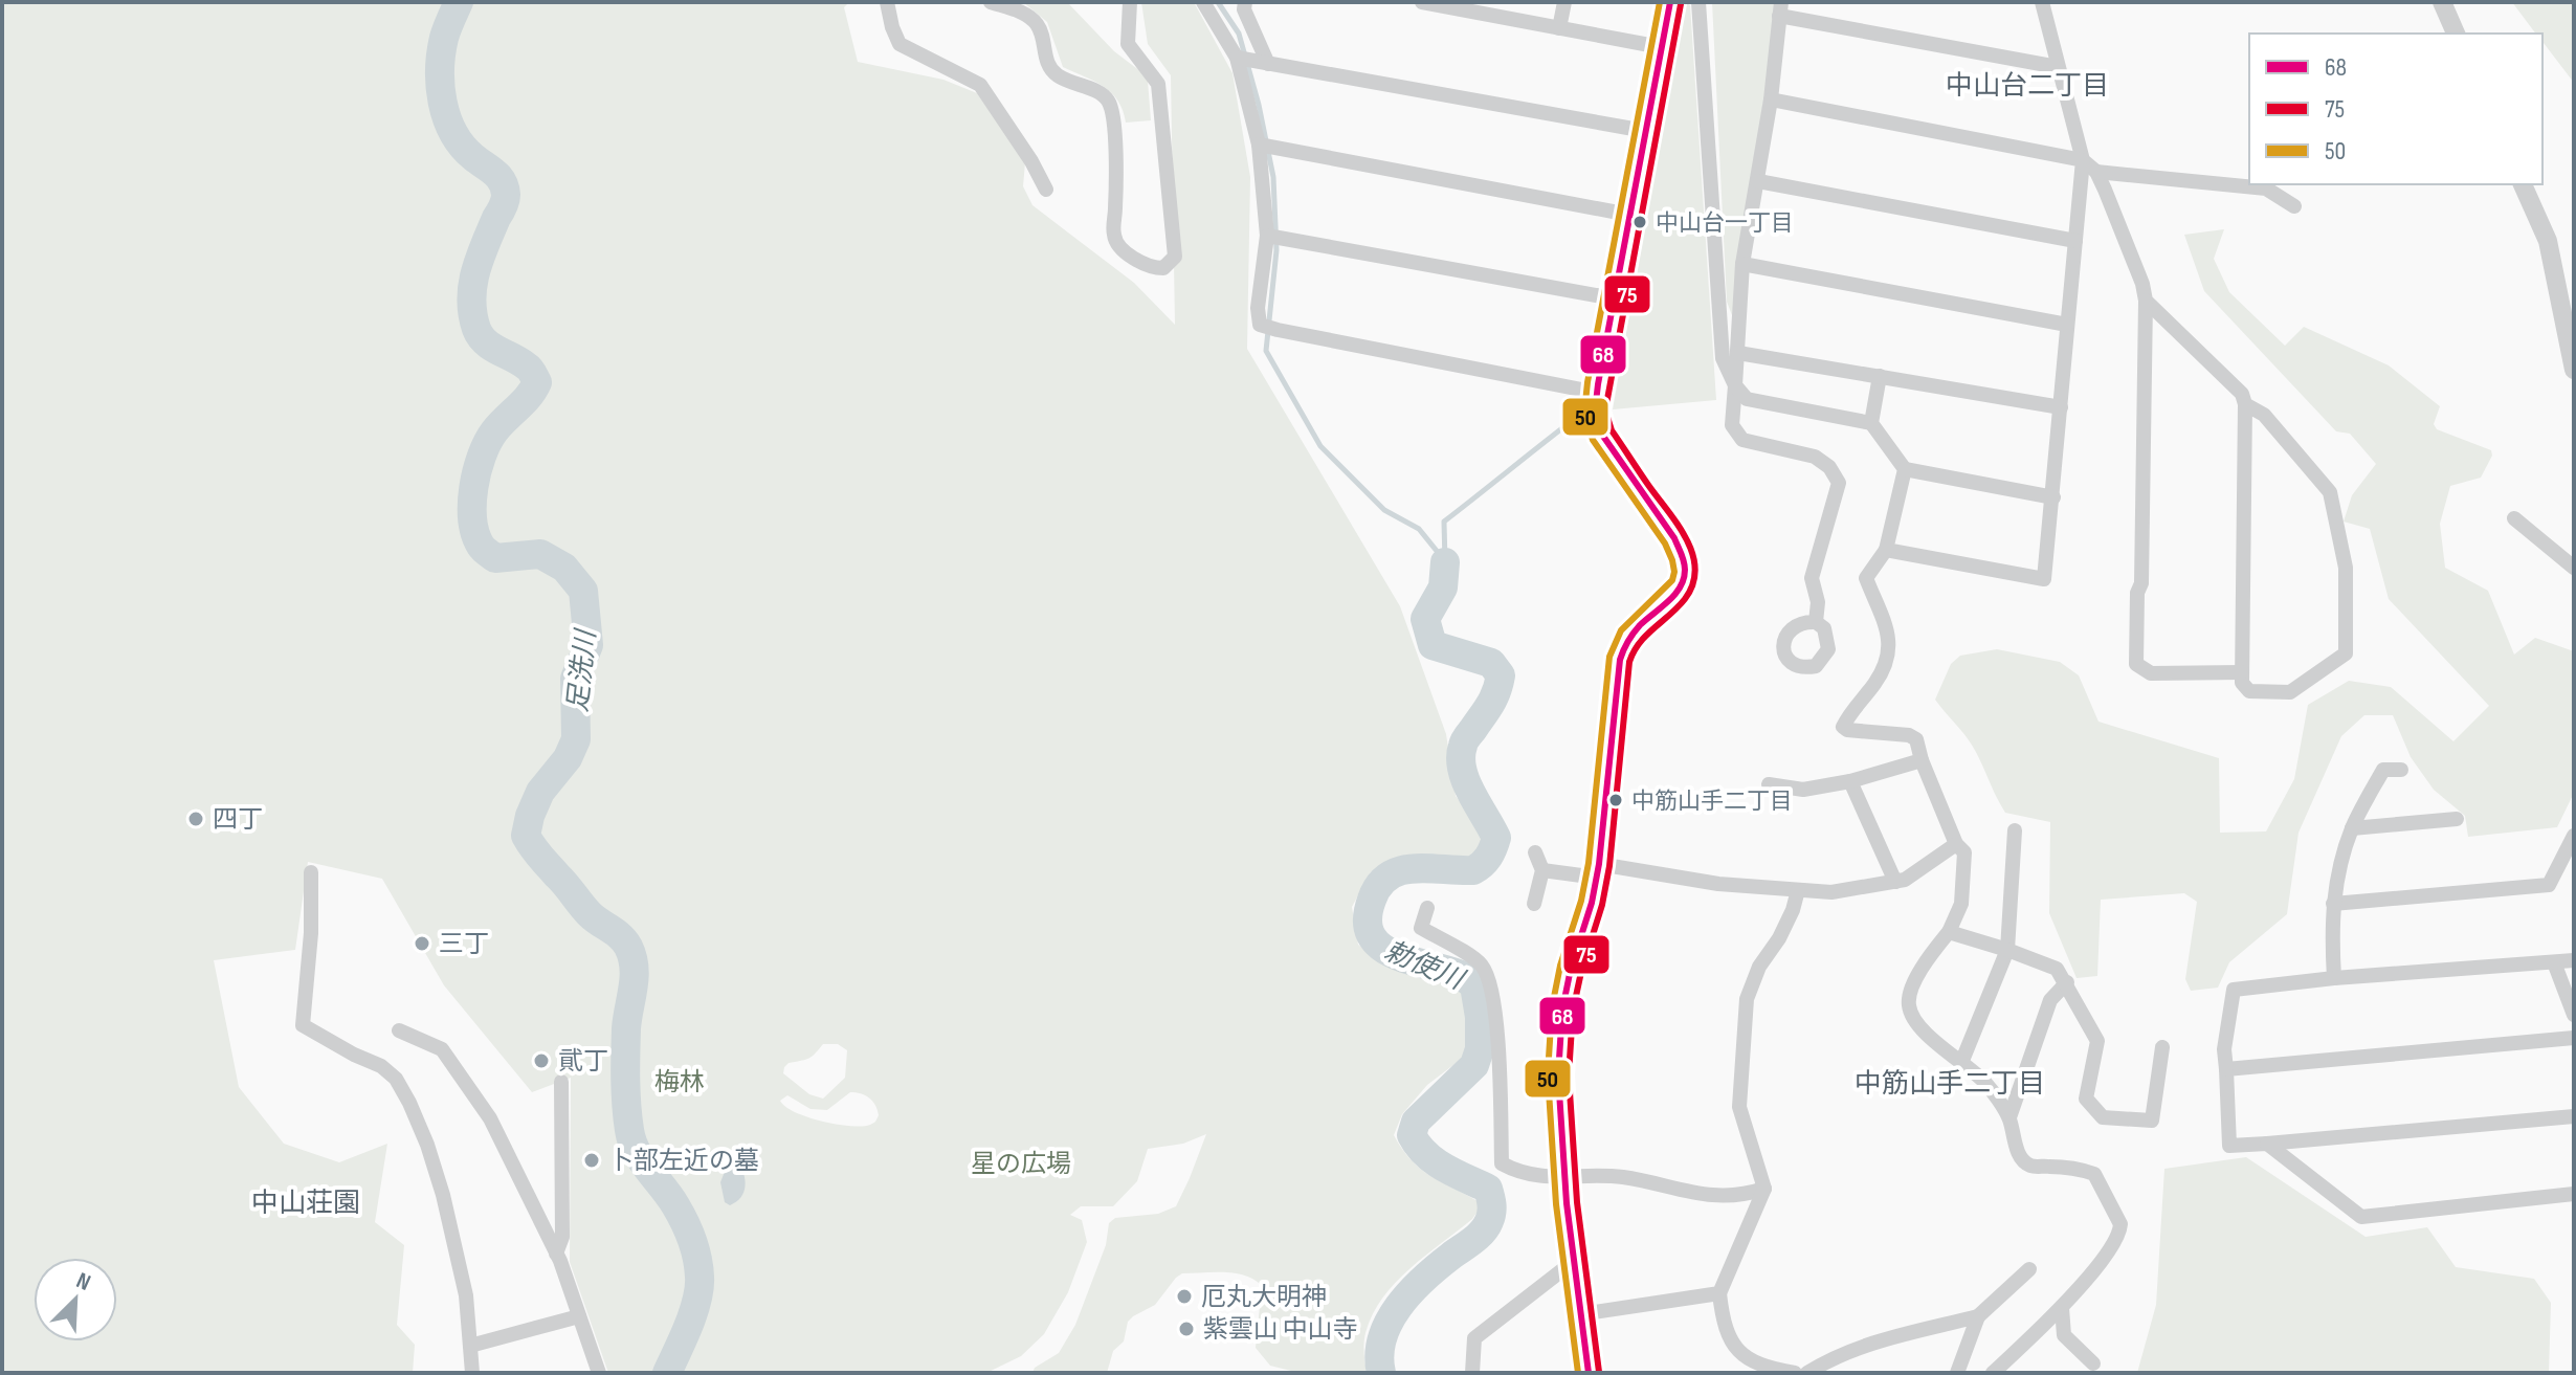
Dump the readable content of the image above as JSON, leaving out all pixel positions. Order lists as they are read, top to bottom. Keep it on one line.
{"districts":["中山台二丁目","中筋山手二丁目","中山荘園"],"water":["足洗川","勅使川"],"parks":["梅林","星の広場"],"places":["中山台一丁目","中筋山手二丁目","四丁","三丁","貮丁","卜部左近の墓","厄丸大明神","紫雲山 中山寺"],"lines":["transit line 68","transit line 50","transit line 75"],"legend":["68","75","50"],"north":"top right"}
